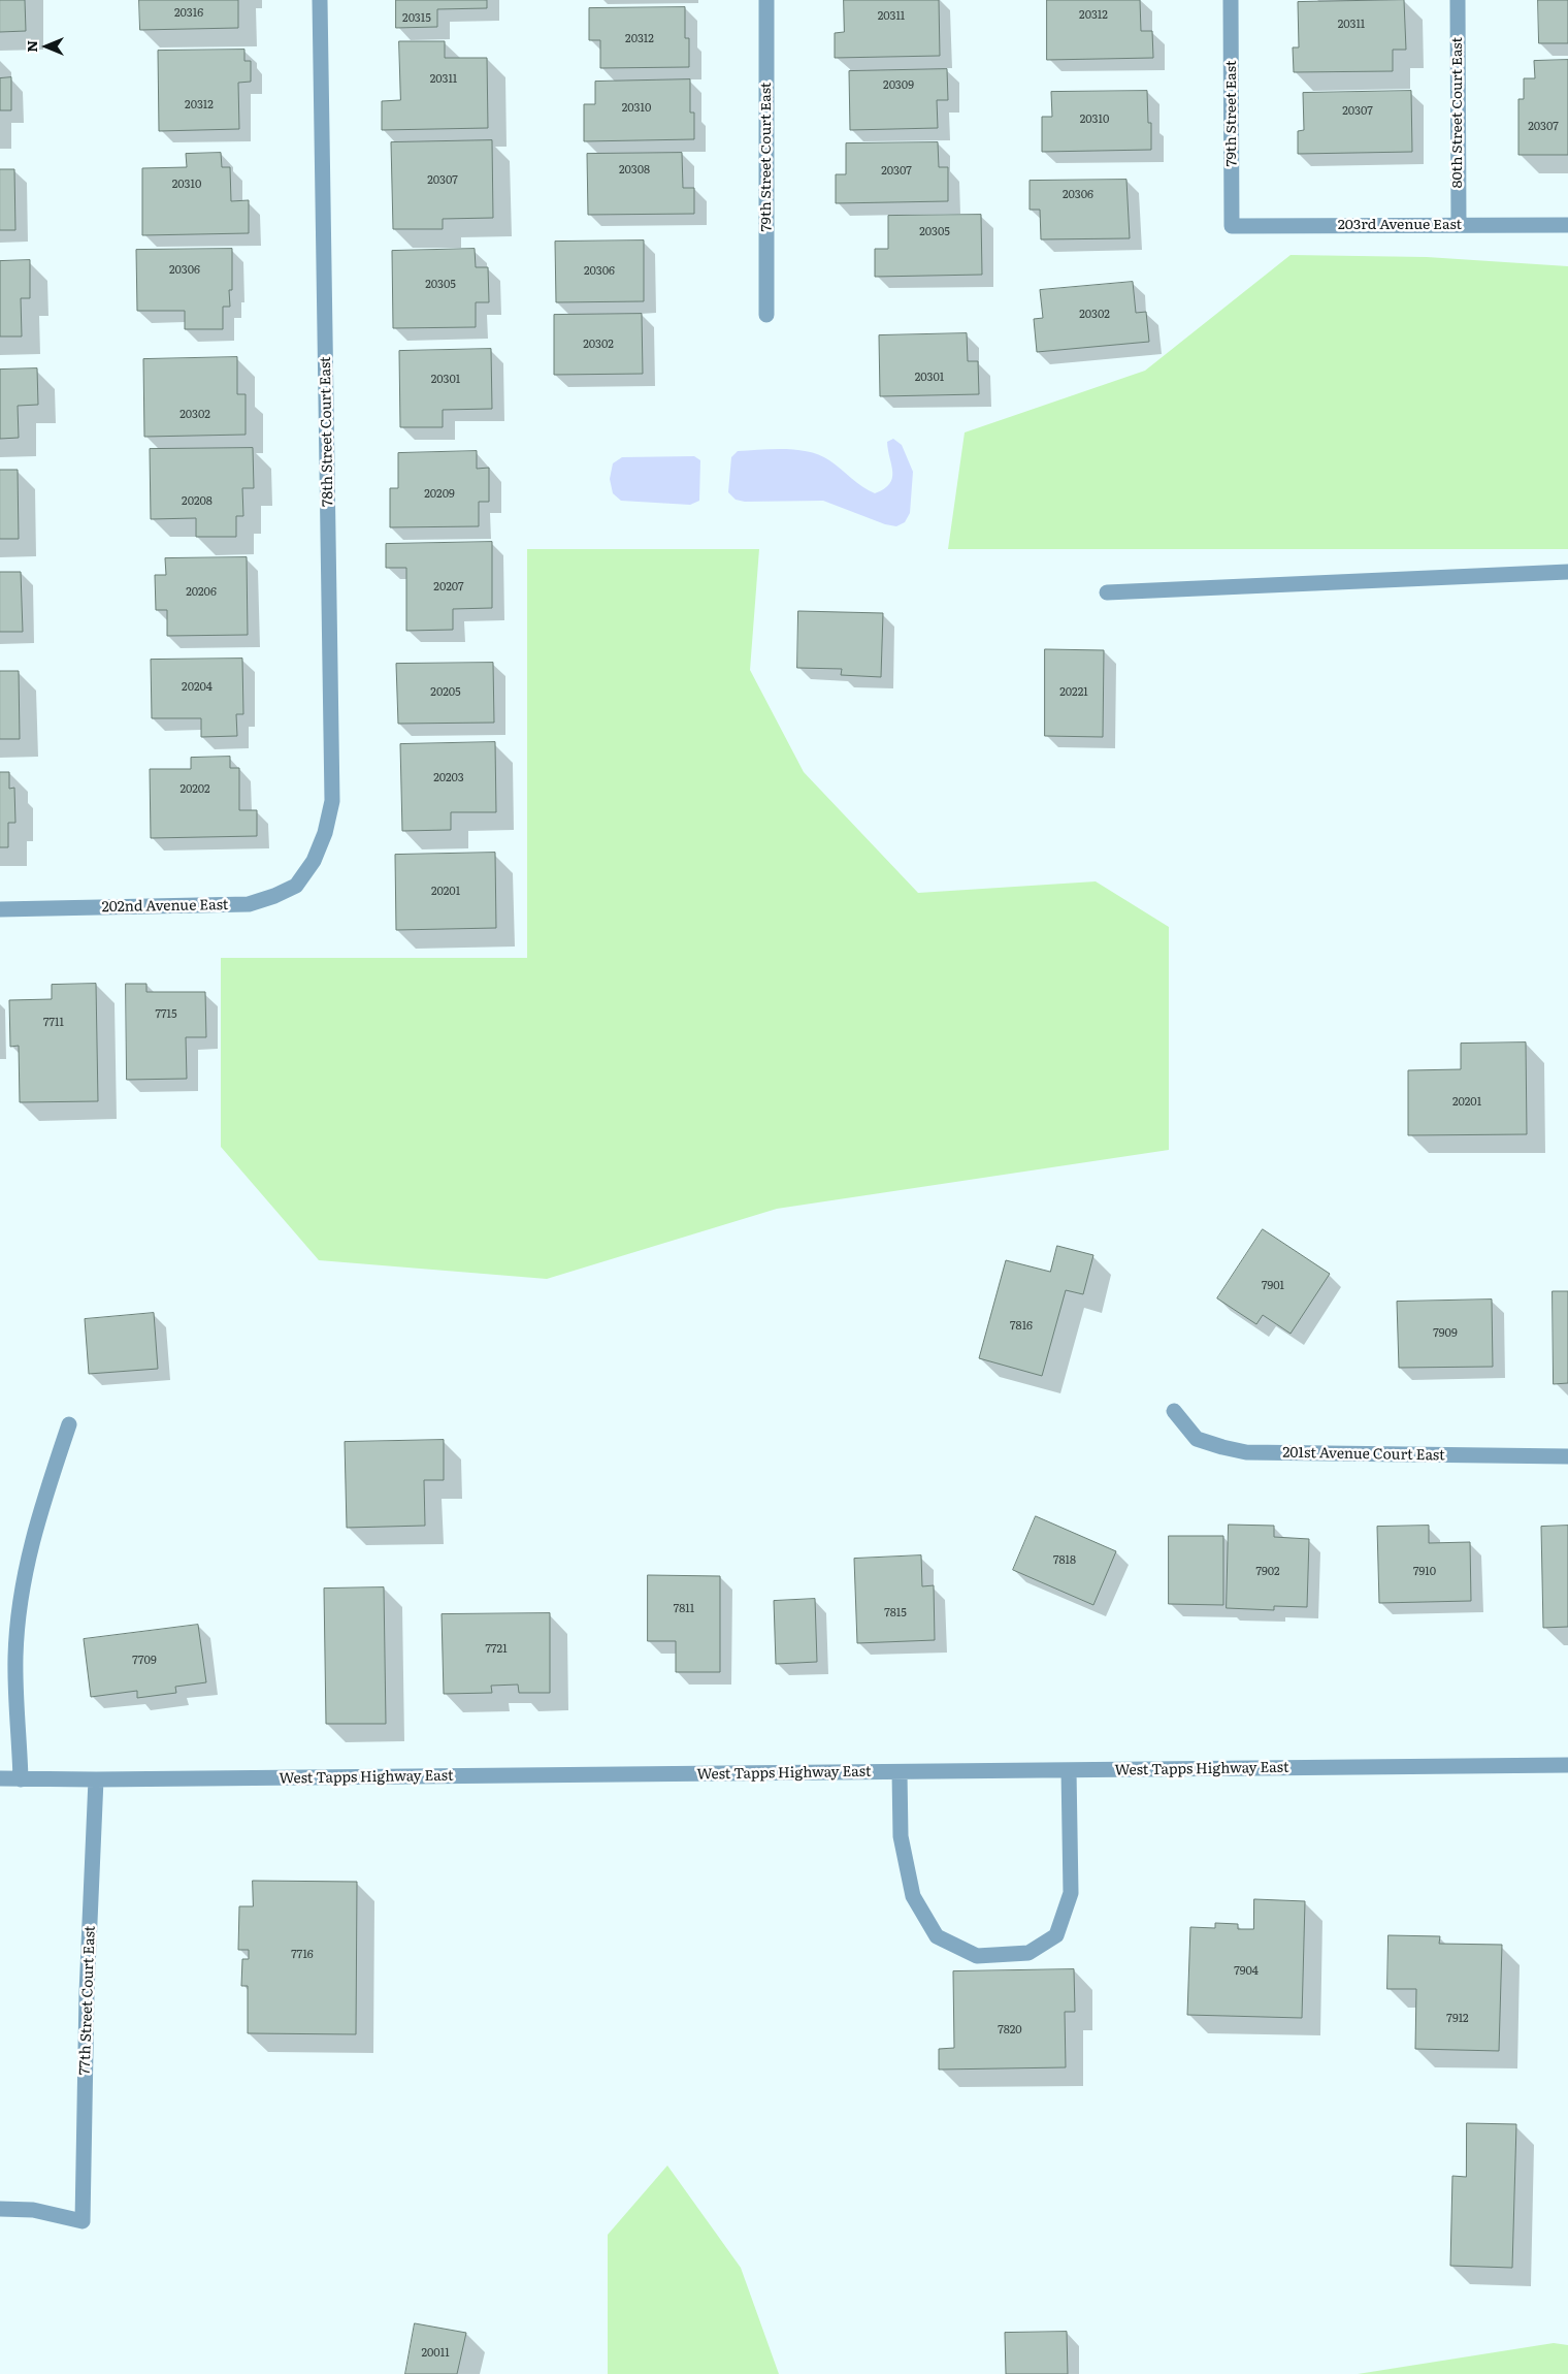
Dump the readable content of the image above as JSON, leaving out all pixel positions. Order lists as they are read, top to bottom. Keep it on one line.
{"streets":{"street":["80th Street Court East","79th Street East","79th Street Court East","203rd Avenue East","78th Street Court East","202nd Avenue East","201st Avenue Court East","West Tapps Highway East","77th Street Court East"]},"crossings":[["80th Street Court East","203rd Avenue East"],["79th Street East","203rd Avenue East"],["78th Street Court East","202nd Avenue East"],["West Tapps Highway East","77th Street Court East"]],"house_numbers":["20316","20312","20311","20315","20311","20312","20311","20309","20312","20310","20307","20310","20307","20308","20307","20307","20310","20306","20305","20306","20306","20305","20302","20302","20301","20301","20302","20209","20208","20207","20206","20204","20205","20221","20203","20202","20201","7715","7711","20201","7901","7816","7909","7818","7902","7910","7811","7815","7721","7709","7716","7904","7912","7820","20011"],"north":"left"}
